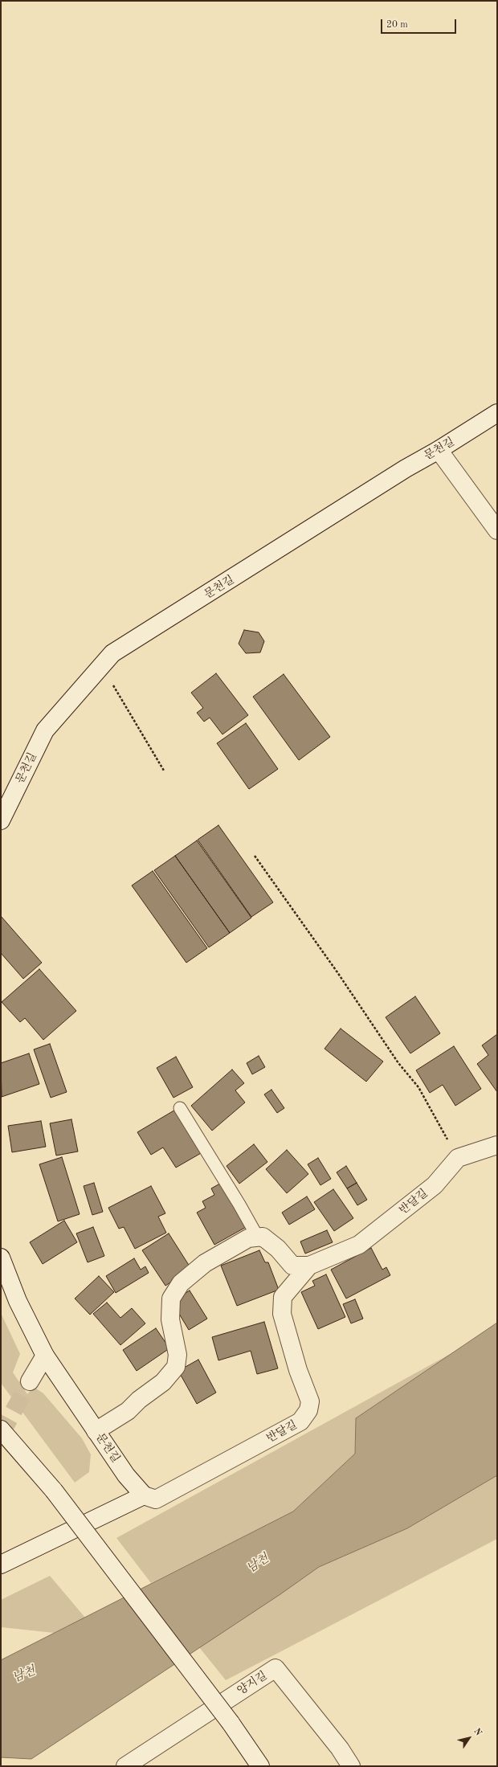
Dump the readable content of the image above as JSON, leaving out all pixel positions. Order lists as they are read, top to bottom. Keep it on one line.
{"streets":{"street":["문천길","반달길","양지길"]},"crossings":[["문천길","반달길"]],"water":["남천"],"scale_bar":"20 m","north":"top right"}
